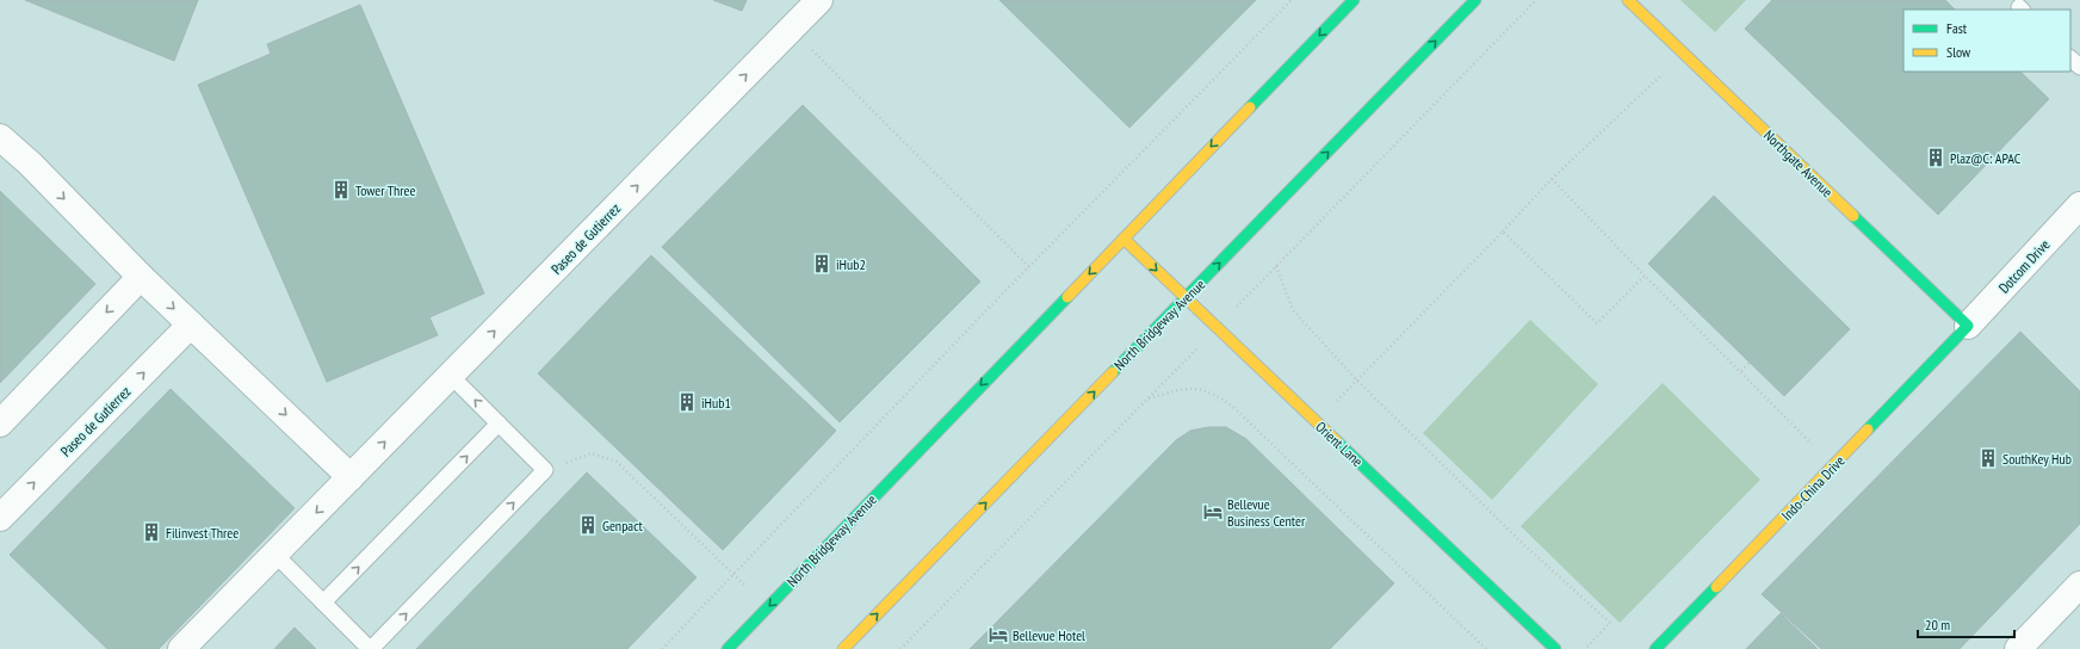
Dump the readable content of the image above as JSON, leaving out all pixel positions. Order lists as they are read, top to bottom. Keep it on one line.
{"streets":{"street":["Northgate Avenue","Paseo de Gutierrez","Dotcom Drive","North Bridgeway Avenue","Orient Lane","Indo-China Drive"]},"crossings":[["Northgate Avenue","Dotcom Drive"],["Northgate Avenue","Indo-China Drive"],["Dotcom Drive","Indo-China Drive"],["North Bridgeway Avenue","Orient Lane"]],"places":{"building":["Plaz@C: APAC","Tower Three","iHub2","iHub1","SouthKey Hub","Genpact","Filinvest Three"],"hotel":["Bellevue Business Center","Bellevue Hotel"]},"legend":["Fast","Slow"],"scale_bar":"20 m"}
